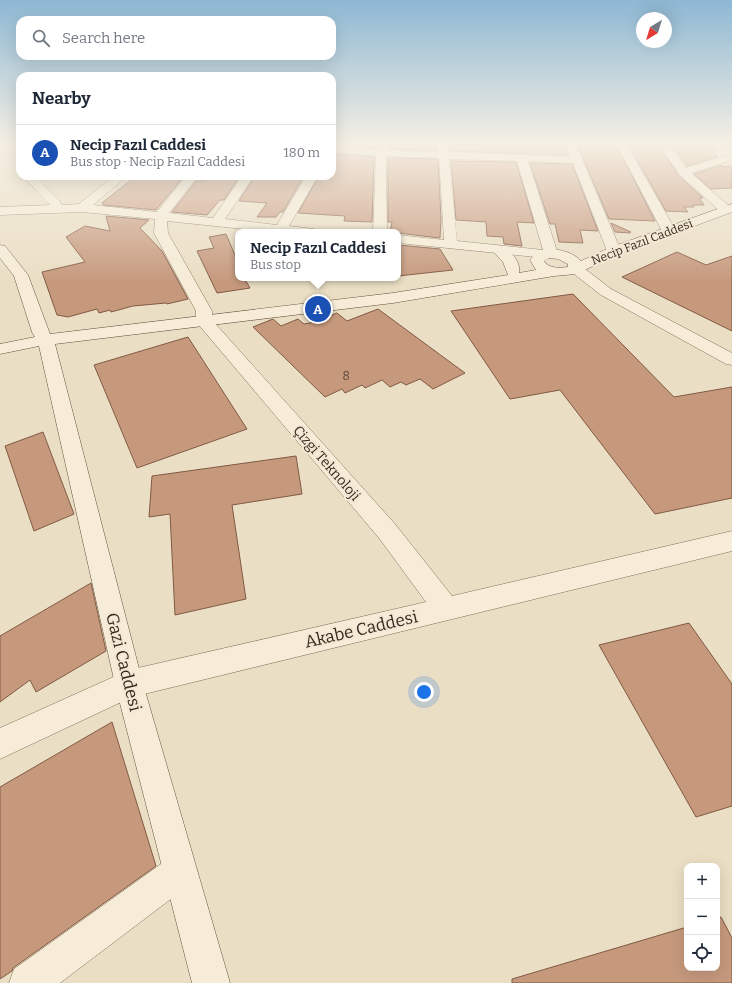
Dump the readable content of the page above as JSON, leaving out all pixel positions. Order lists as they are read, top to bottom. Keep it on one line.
{"streets":{"street":["Necip Fazıl Caddesi","Çizgi Teknoloji","Akabe Caddesi","Gazi Caddesi"]},"crossings":[["Necip Fazıl Caddesi","Çizgi Teknoloji"],["Necip Fazıl Caddesi","Gazi Caddesi"],["Çizgi Teknoloji","Akabe Caddesi"],["Akabe Caddesi","Gazi Caddesi"]],"house_numbers":["8"],"north":"bottom left","page":{"search":"Search here","heading":"Nearby","list":[{"mark":"A","name":"Necip Fazıl Caddesi","note":"Bus stop · Necip Fazıl Caddesi","value":"180 m"}],"popup":["Necip Fazıl Caddesi","Bus stop"],"pins":"A","map_buttons":["+","−"]}}
